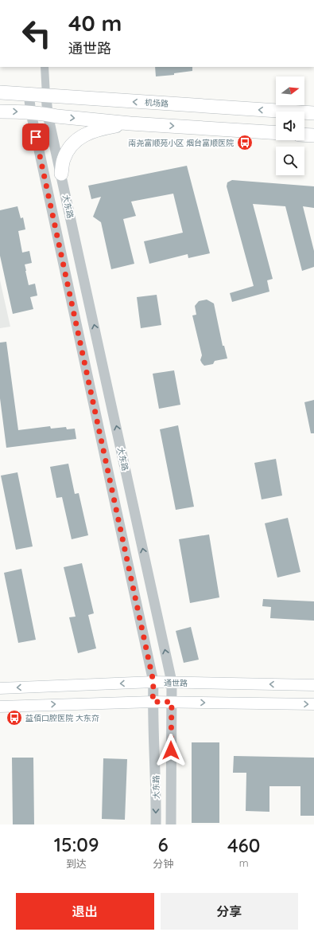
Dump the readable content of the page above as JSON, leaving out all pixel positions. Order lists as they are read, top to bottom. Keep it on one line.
{"streets":{"highway":["机场路"],"main road":["通世路"],"street":["大东路"]},"crossings":[["机场路","大东路"],["大东路","通世路"]],"places":{"bus stop":["南尧富顺苑小区 烟台富顺医院","益佰口腔医院 大东夼"]},"north":"right","page":{"turn":["40 m","通世路"],"eta":["15:09","到达","6","分钟","460","m"],"buttons":["退出","分享"]}}
